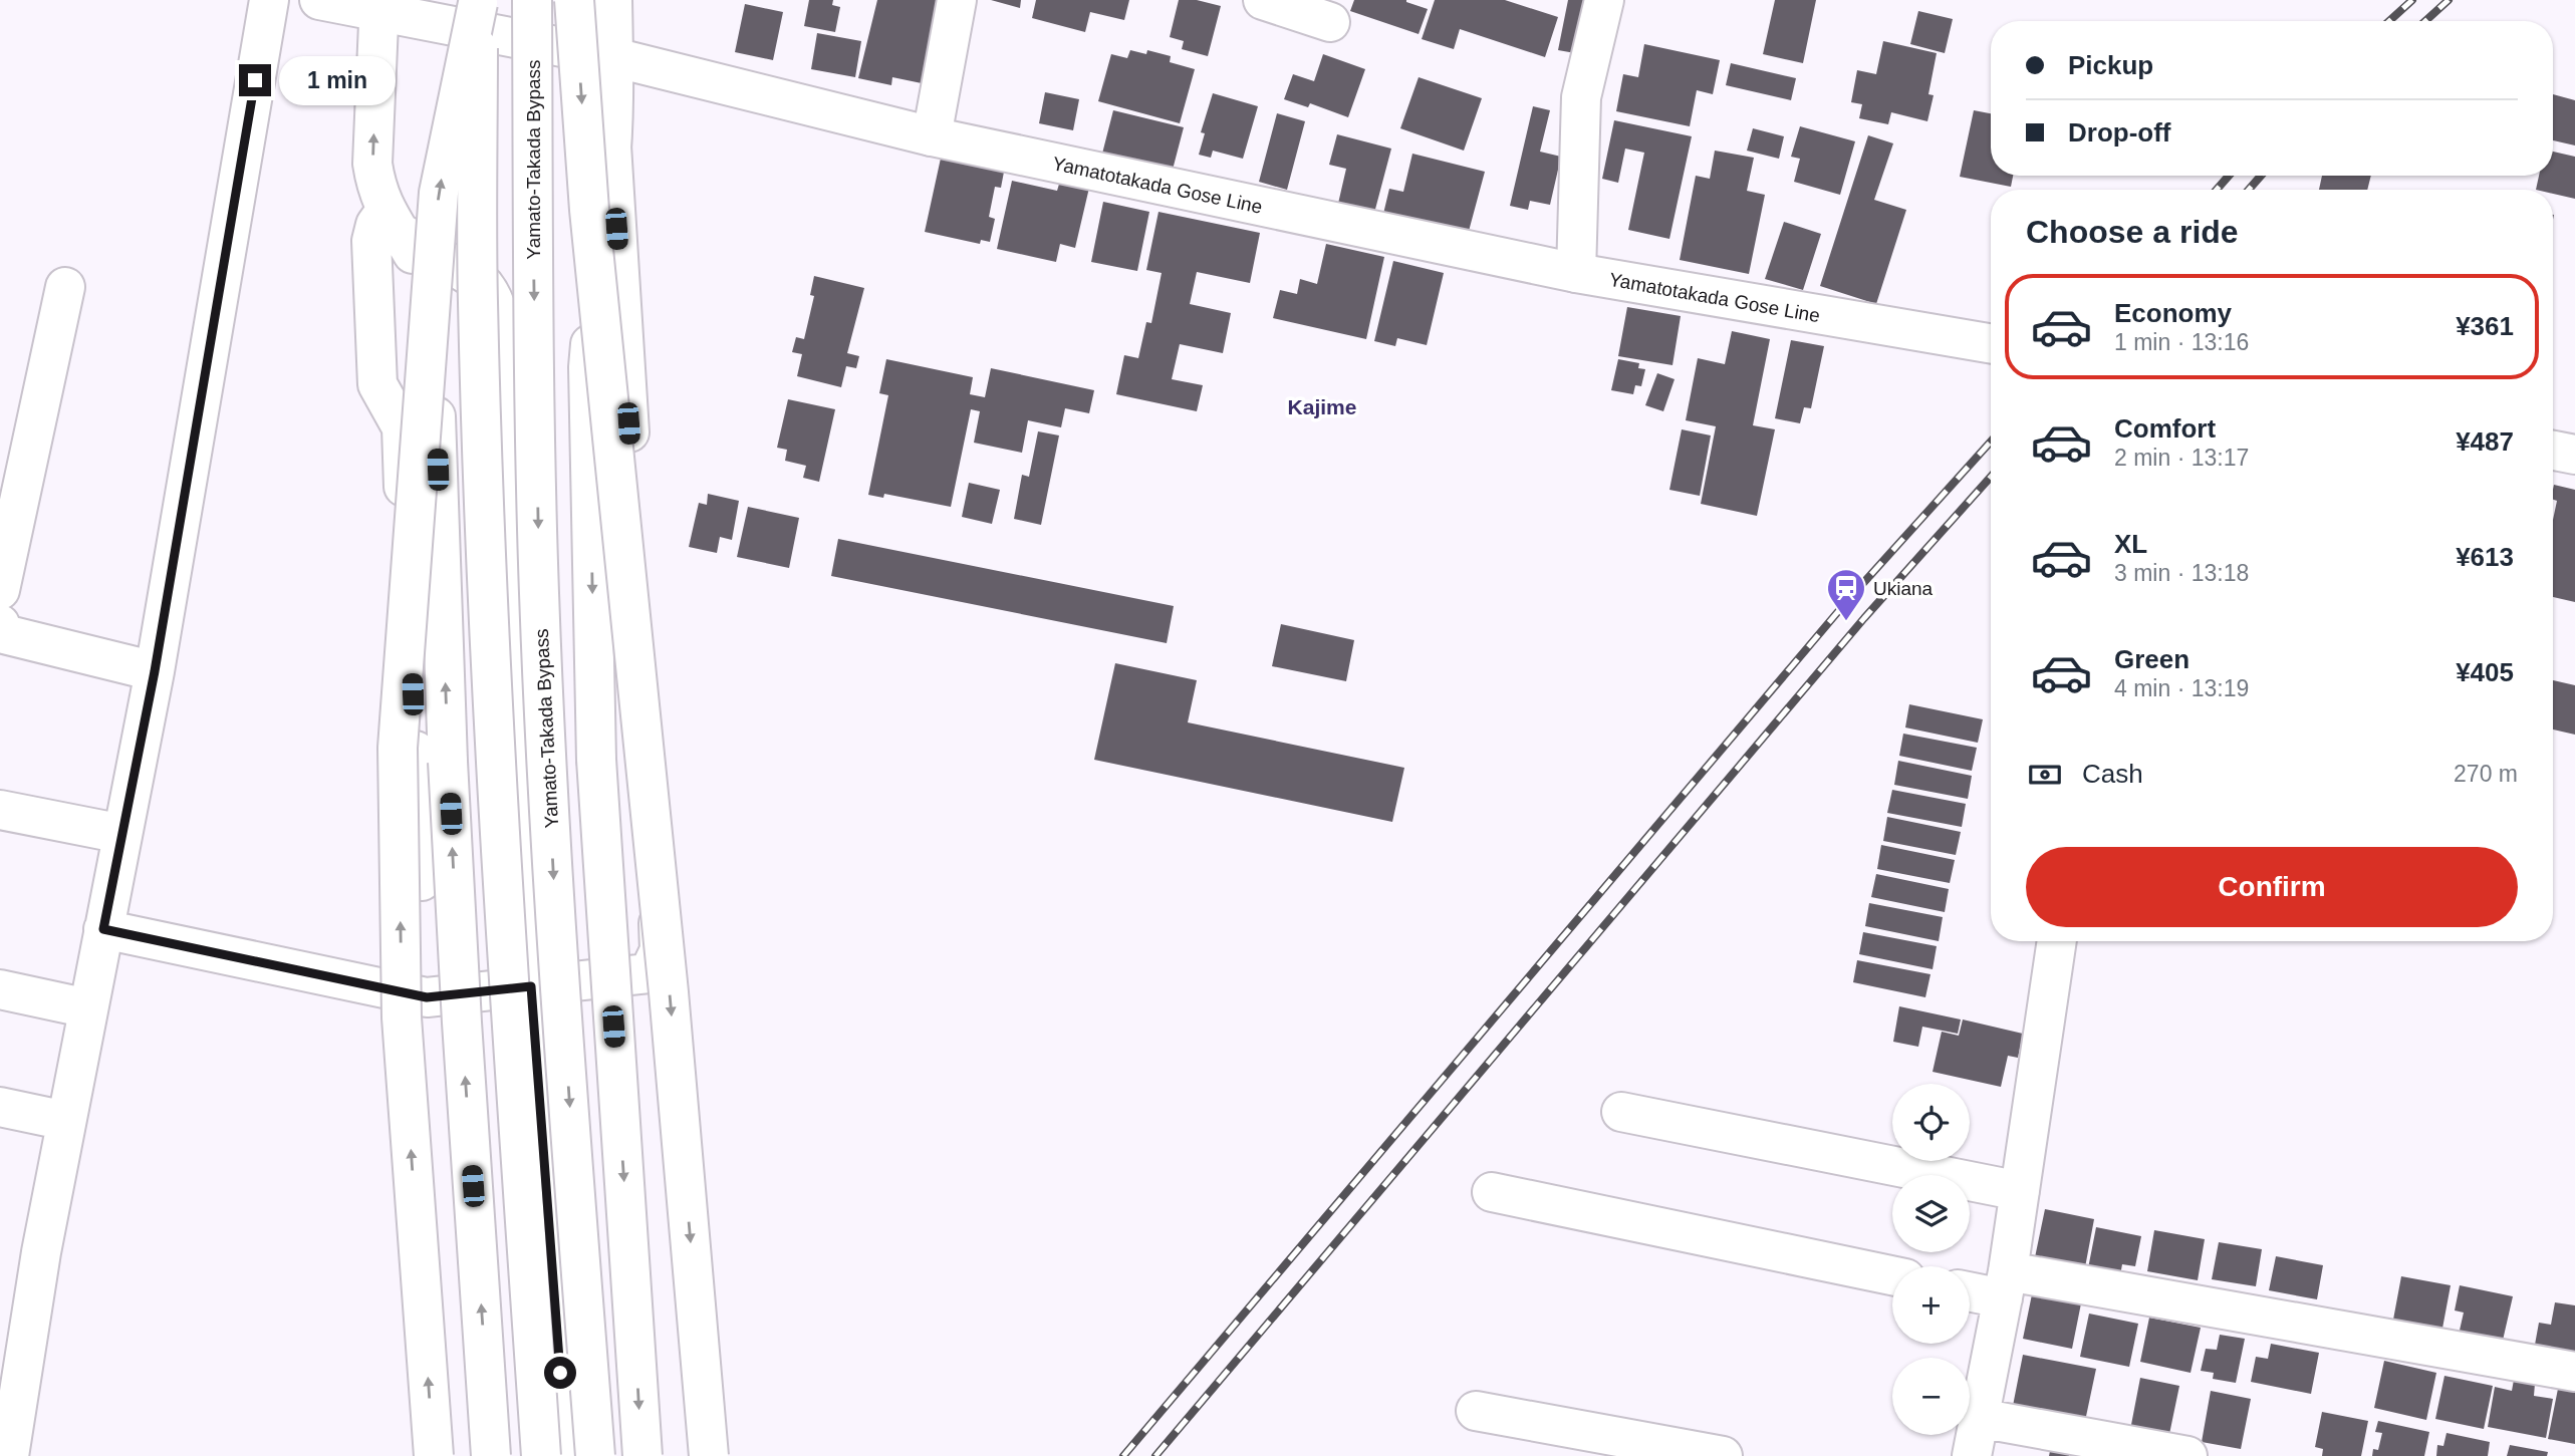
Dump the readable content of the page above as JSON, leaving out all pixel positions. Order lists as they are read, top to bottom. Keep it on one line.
{"streets":{"main road":["Yamato-Takada Bypass","Yamatotakada Gose Line"]},"districts":["Kajime"],"places":{"station":["Ukiana"]},"page":{"banner":["Pickup","Drop-off"],"bubble":"1 min","heading":"Choose a ride","list":[{"name":"Economy","note":"1 min · 13:16","value":"¥361"},{"name":"Comfort","note":"2 min · 13:17","value":"¥487"},{"name":"XL","note":"3 min · 13:18","value":"¥613"},{"name":"Green","note":"4 min · 13:19","value":"¥405"}],"pay":["Cash","270 m"],"buttons":"Confirm","map_buttons":["+","−"]}}
